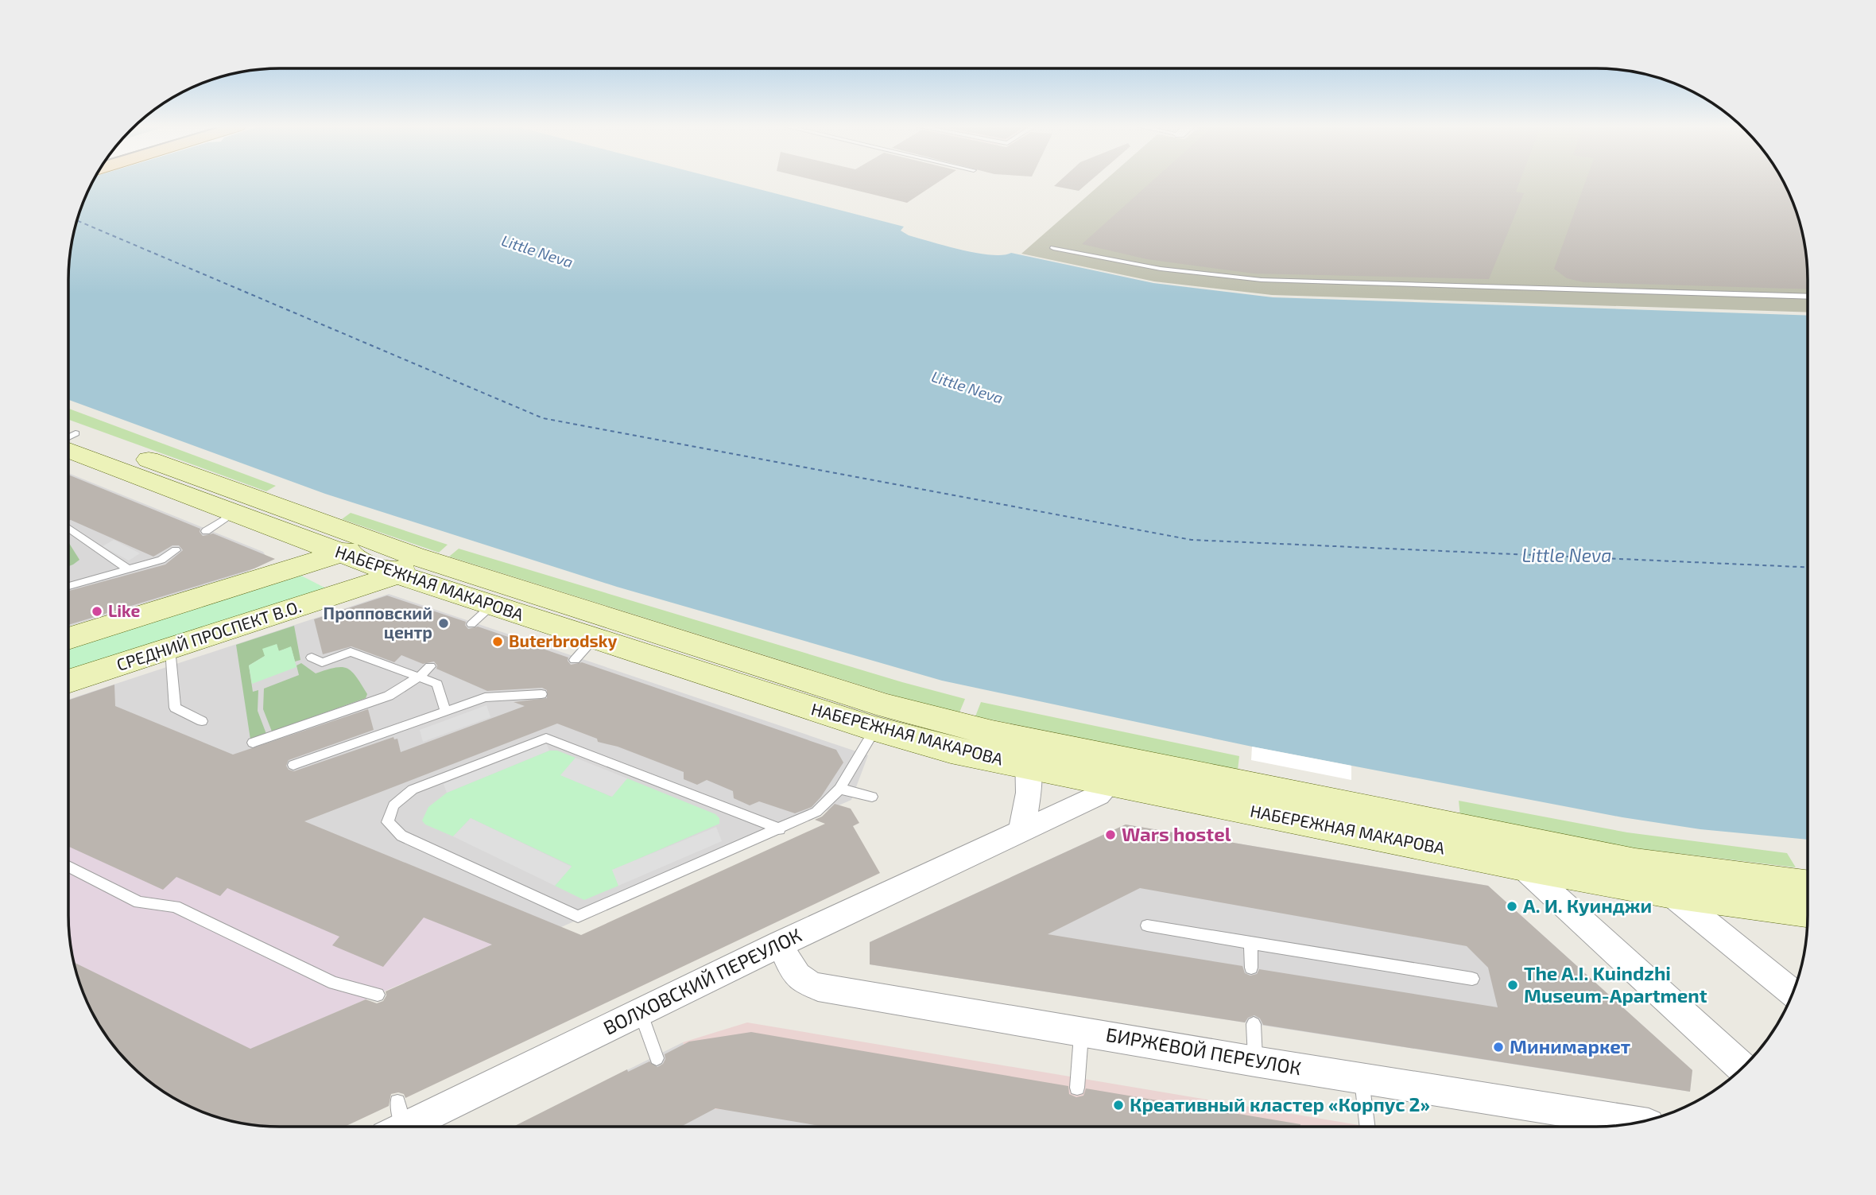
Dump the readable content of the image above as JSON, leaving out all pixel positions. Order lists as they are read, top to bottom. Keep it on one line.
{"streets":{"main road":["НАБЕРЕЖНАЯ МАКАРОВА","СРЕДНИЙ ПРОСПЕКТ В.О."],"street":["ВОЛХОВСКИЙ ПЕРЕУЛОК","БИРЖЕВОЙ ПЕРЕУЛОК"]},"crossings":[["НАБЕРЕЖНАЯ МАКАРОВА","СРЕДНИЙ ПРОСПЕКТ В.О."],["НАБЕРЕЖНАЯ МАКАРОВА","ВОЛХОВСКИЙ ПЕРЕУЛОК"],["ВОЛХОВСКИЙ ПЕРЕУЛОК","БИРЖЕВОЙ ПЕРЕУЛОК"]],"water":["Little Neva"],"places":["Like","Пропповский центр","Buterbrodsky","Wars hostel","А. И. Куинджи","The A.I. Kuindzhi Museum-Apartment","Минимаркет","Креативный кластер «Корпус 2»"]}
